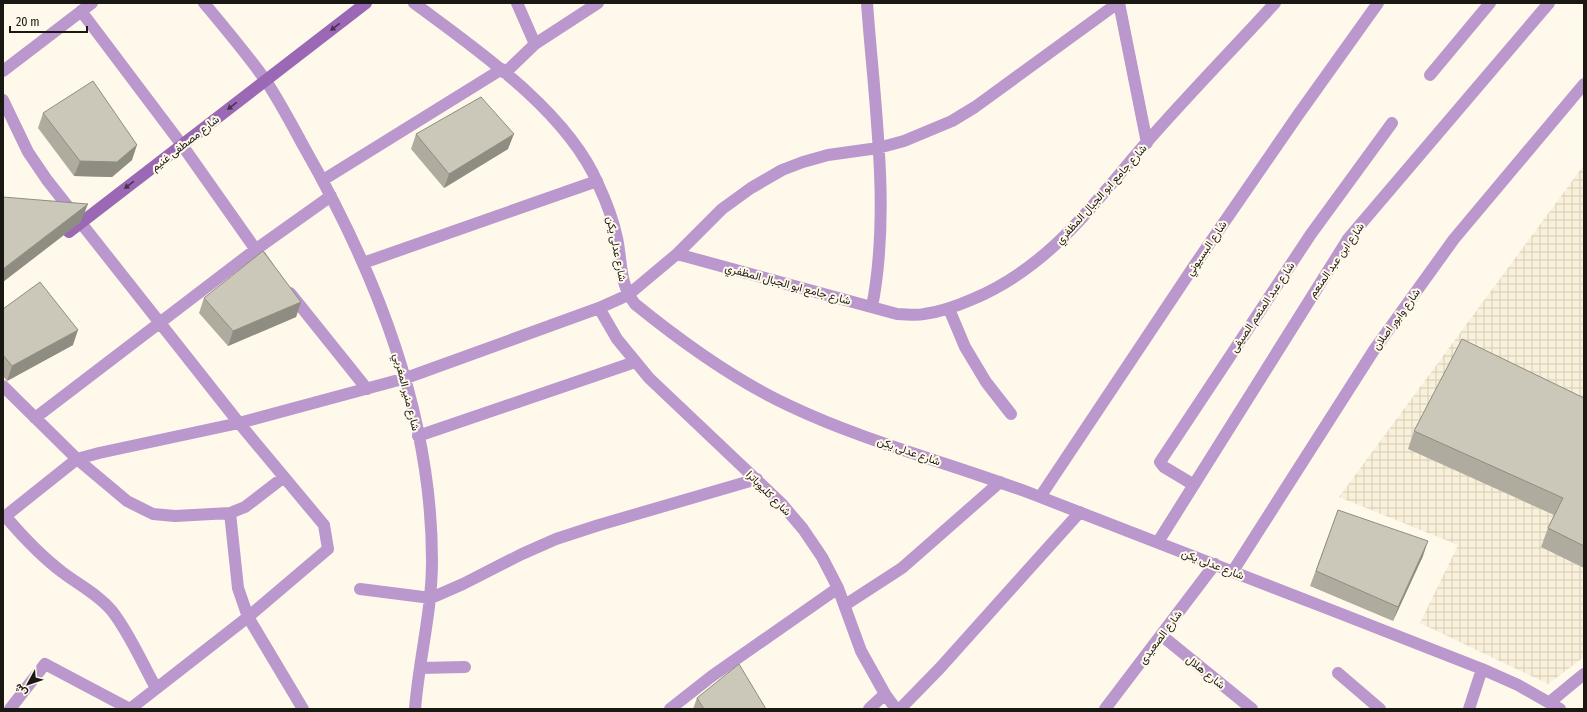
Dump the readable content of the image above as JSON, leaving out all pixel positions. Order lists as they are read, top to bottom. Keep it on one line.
{"streets":{"street":["شارع مصطفى غنيم","شارع جامع ابو الجبال المظفري","شارع البسيوني","شارع عدلى يكن","شارع ابن عبد المنعم","شارع عبد المنعم الصيفى","شارع وابور اصلان","شارع منير المغربي","شارع كليوباترا","شارع الصعيدى","شارع هلال"]},"crossings":[["شارع مصطفى غنيم","شارع منير المغربي"],["شارع البسيوني","شارع عدلى يكن"],["شارع عدلى يكن","شارع ابن عبد المنعم"],["شارع عدلى يكن","شارع وابور اصلان"],["شارع عدلى يكن","شارع الصعيدى"],["شارع ابن عبد المنعم","شارع عبد المنعم الصيفى"],["شارع الصعيدى","شارع هلال"]],"one_way":["شارع مصطفى غنيم"],"scale_bar":"20 m","north":"bottom left"}
